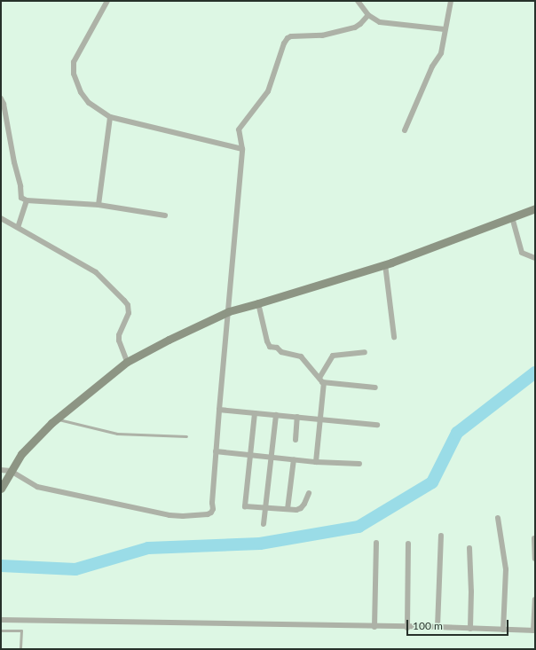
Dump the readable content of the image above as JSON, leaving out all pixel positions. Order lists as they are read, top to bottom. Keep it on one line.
{"scale_bar":"100 m"}
